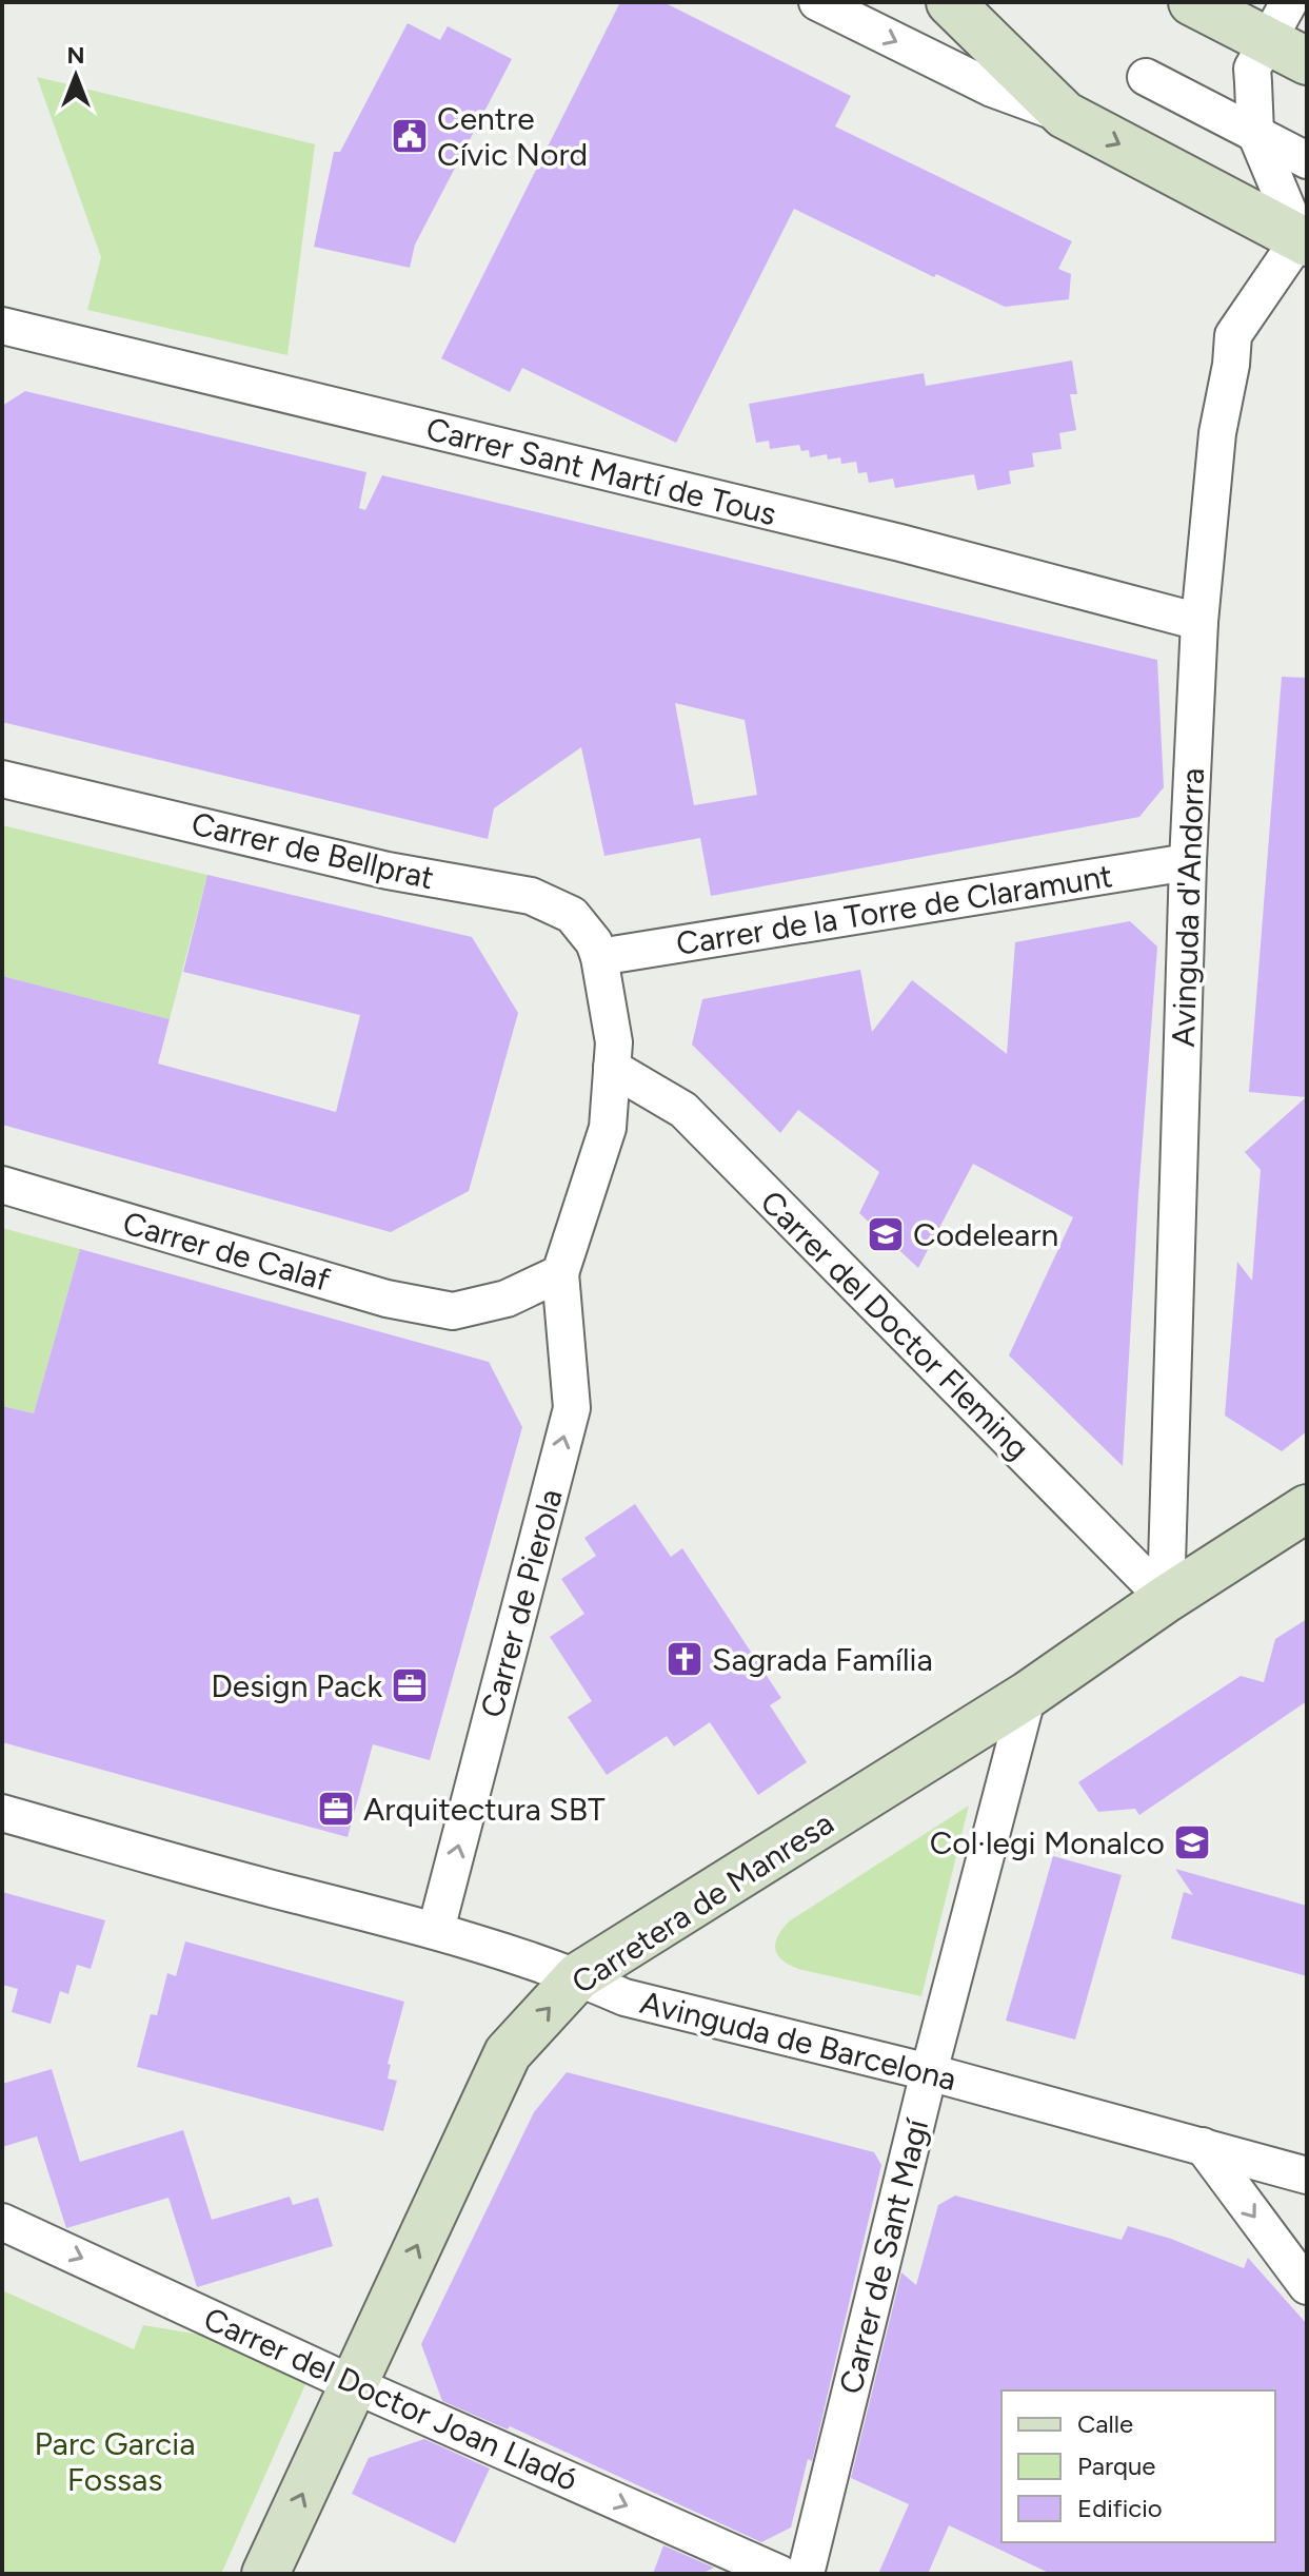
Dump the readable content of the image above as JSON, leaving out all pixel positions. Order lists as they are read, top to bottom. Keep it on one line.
{"streets":{"street":["Carrer Sant Martí de Tous","Carrer de Bellprat","Avinguda d'Andorra","Carrer de la Torre de Claramunt","Carrer de Calaf","Carrer del Doctor Fleming","Carrer de Pierola","Carretera de Manresa","Avinguda de Barcelona","Carrer de Sant Magí","Carrer del Doctor Joan Lladó"]},"crossings":[["Carrer Sant Martí de Tous","Avinguda d'Andorra"],["Carrer de Bellprat","Carrer de la Torre de Claramunt"],["Avinguda d'Andorra","Carrer de la Torre de Claramunt"],["Avinguda d'Andorra","Carrer del Doctor Fleming"],["Avinguda d'Andorra","Carretera de Manresa"],["Carrer de Calaf","Carrer de Pierola"],["Carrer del Doctor Fleming","Carretera de Manresa"],["Carrer de Pierola","Avinguda de Barcelona"],["Carretera de Manresa","Avinguda de Barcelona"],["Carretera de Manresa","Carrer de Sant Magí"],["Carretera de Manresa","Carrer del Doctor Joan Lladó"],["Avinguda de Barcelona","Carrer de Sant Magí"]],"one_way":["Carrer de Pierola","Carretera de Manresa","Carrer del Doctor Joan Lladó"],"parks":["Parc Garcia Fossas"],"places":{"public building":["Centre Cívic Nord"],"school or university":["Codelearn","Col·legi Monalco"],"church":["Sagrada Família"],"office":["Design Pack","Arquitectura SBT"]},"legend":["Calle","Parque","Edificio"],"north":"top"}
